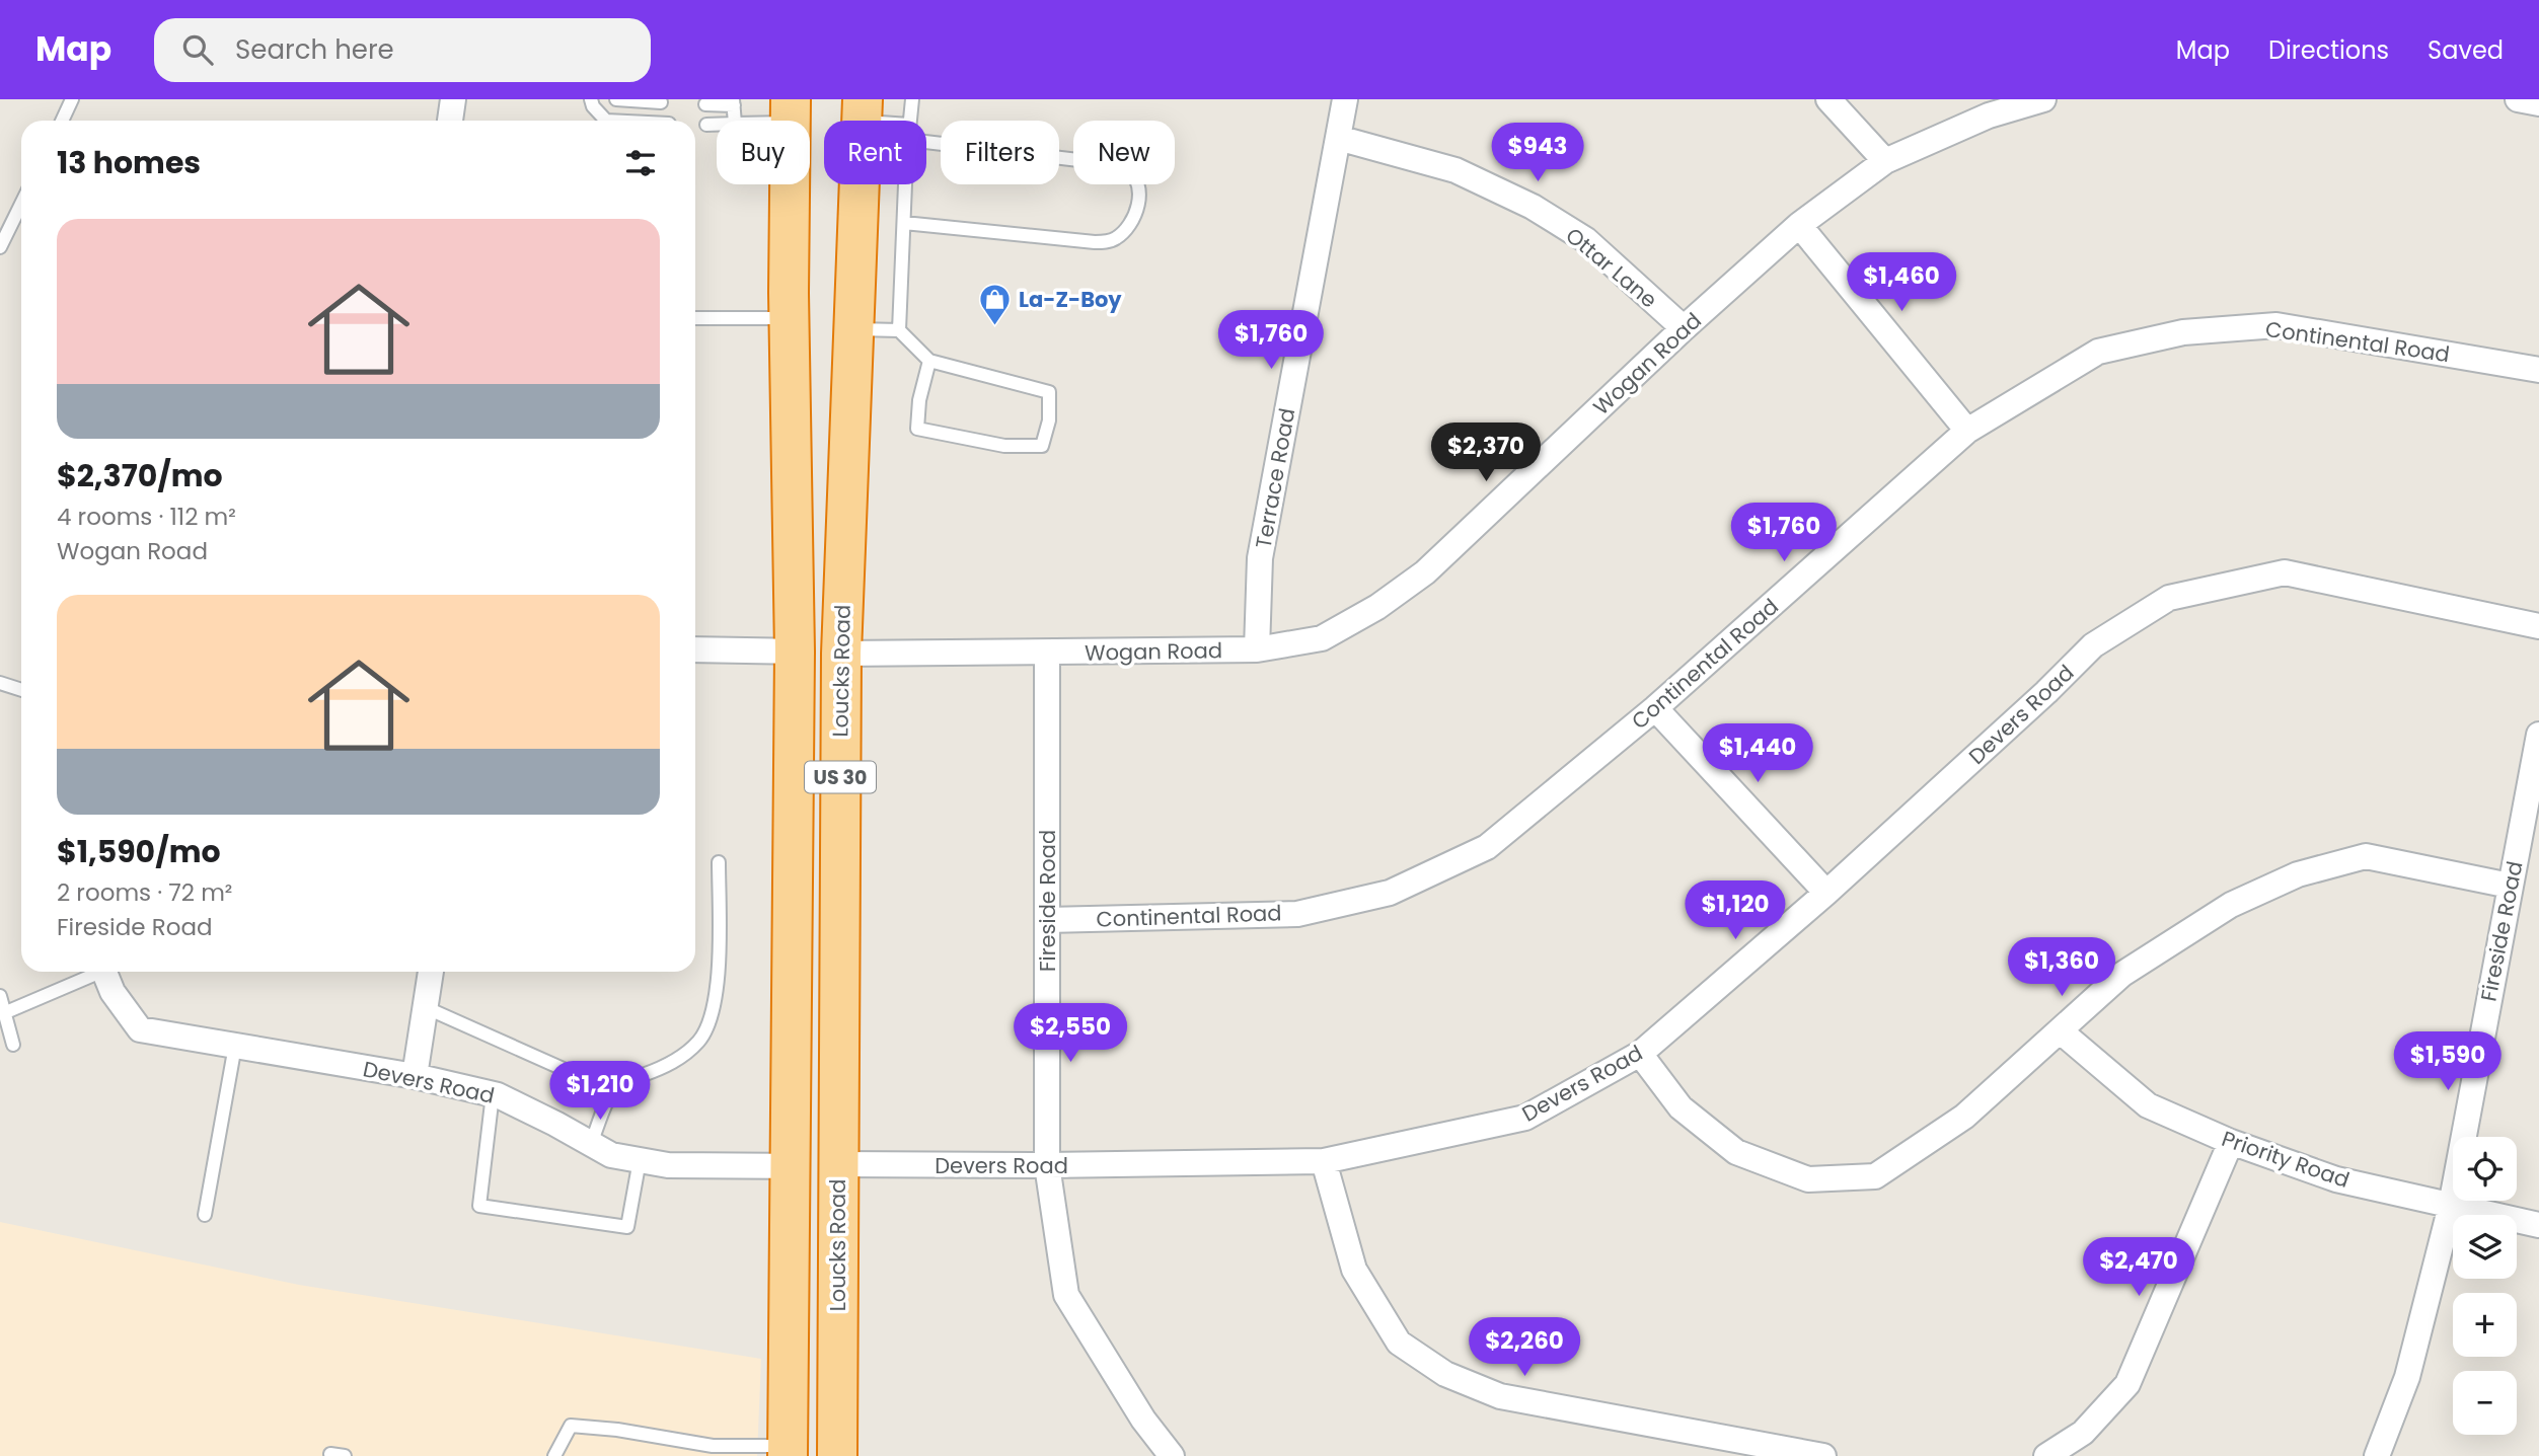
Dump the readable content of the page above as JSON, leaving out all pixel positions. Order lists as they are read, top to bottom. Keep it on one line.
{"streets":{"highway":["Loucks Road","US 30"],"street":["Ottar Lane","Continental Road","Wogan Road","Terrace Road","Devers Road","Fireside Road","Priority Road"]},"crossings":[["Ottar Lane","Wogan Road"],["Ottar Lane","Terrace Road"],["Continental Road","Fireside Road"],["Wogan Road","Terrace Road"],["Wogan Road","Loucks Road"],["Wogan Road","Fireside Road"],["Loucks Road","Devers Road"],["Devers Road","US 30"],["Devers Road","Fireside Road"],["Fireside Road","Priority Road"]],"places":{"shop":["La-Z-Boy"]},"page":{"header":"Map","search":"Search here","nav":["Map","Directions","Saved"],"chip":["Buy","Rent","Filters","New"],"heading":"13 homes","price":["$943","$1,460","$1,760","$2,370","$1,760","$1,440","$1,120","$1,360","$2,550","$1,590","$1,210","$2,470","$2,260"],"list":[{"name":"$2,370/mo","note":"4 rooms · 112 m² · Wogan Road"},{"name":"$1,590/mo","note":"2 rooms · 72 m² · Fireside Road"}],"map_buttons":["+","−"]}}
